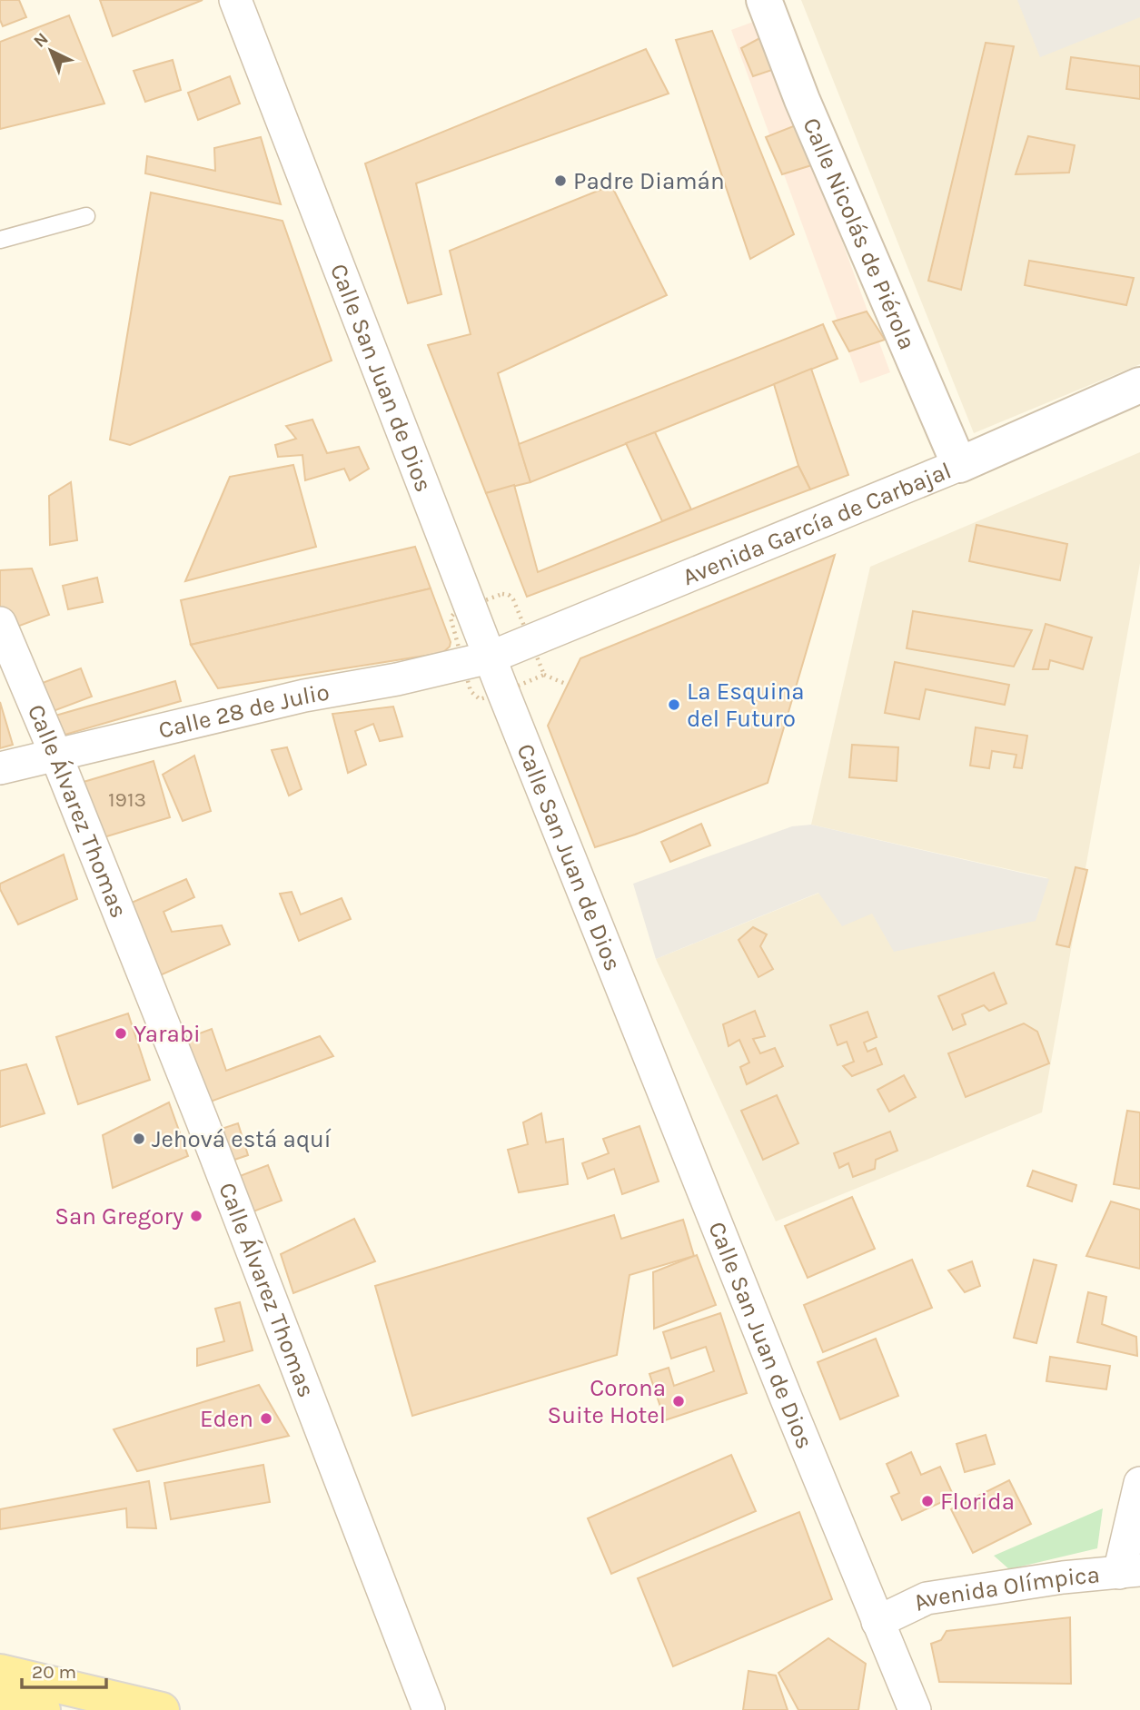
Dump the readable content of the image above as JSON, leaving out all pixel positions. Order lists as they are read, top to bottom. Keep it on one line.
{"streets":{"street":["Calle Nicolás de Piérola","Calle San Juan de Dios","Avenida García de Carbajal","Calle 28 de Julio","Calle Álvarez Thomas","Avenida Olímpica"]},"crossings":[["Calle Nicolás de Piérola","Avenida García de Carbajal"],["Calle San Juan de Dios","Avenida García de Carbajal"],["Calle San Juan de Dios","Calle 28 de Julio"],["Calle San Juan de Dios","Avenida Olímpica"],["Avenida García de Carbajal","Calle 28 de Julio"],["Calle 28 de Julio","Calle Álvarez Thomas"]],"places":["Padre Diamán","La Esquina del Futuro","Yarabi","Jehová está aquí","San Gregory","Corona Suite Hotel","Eden","Florida"],"house_numbers":["1913"],"scale_bar":"20 m","north":"top left"}
